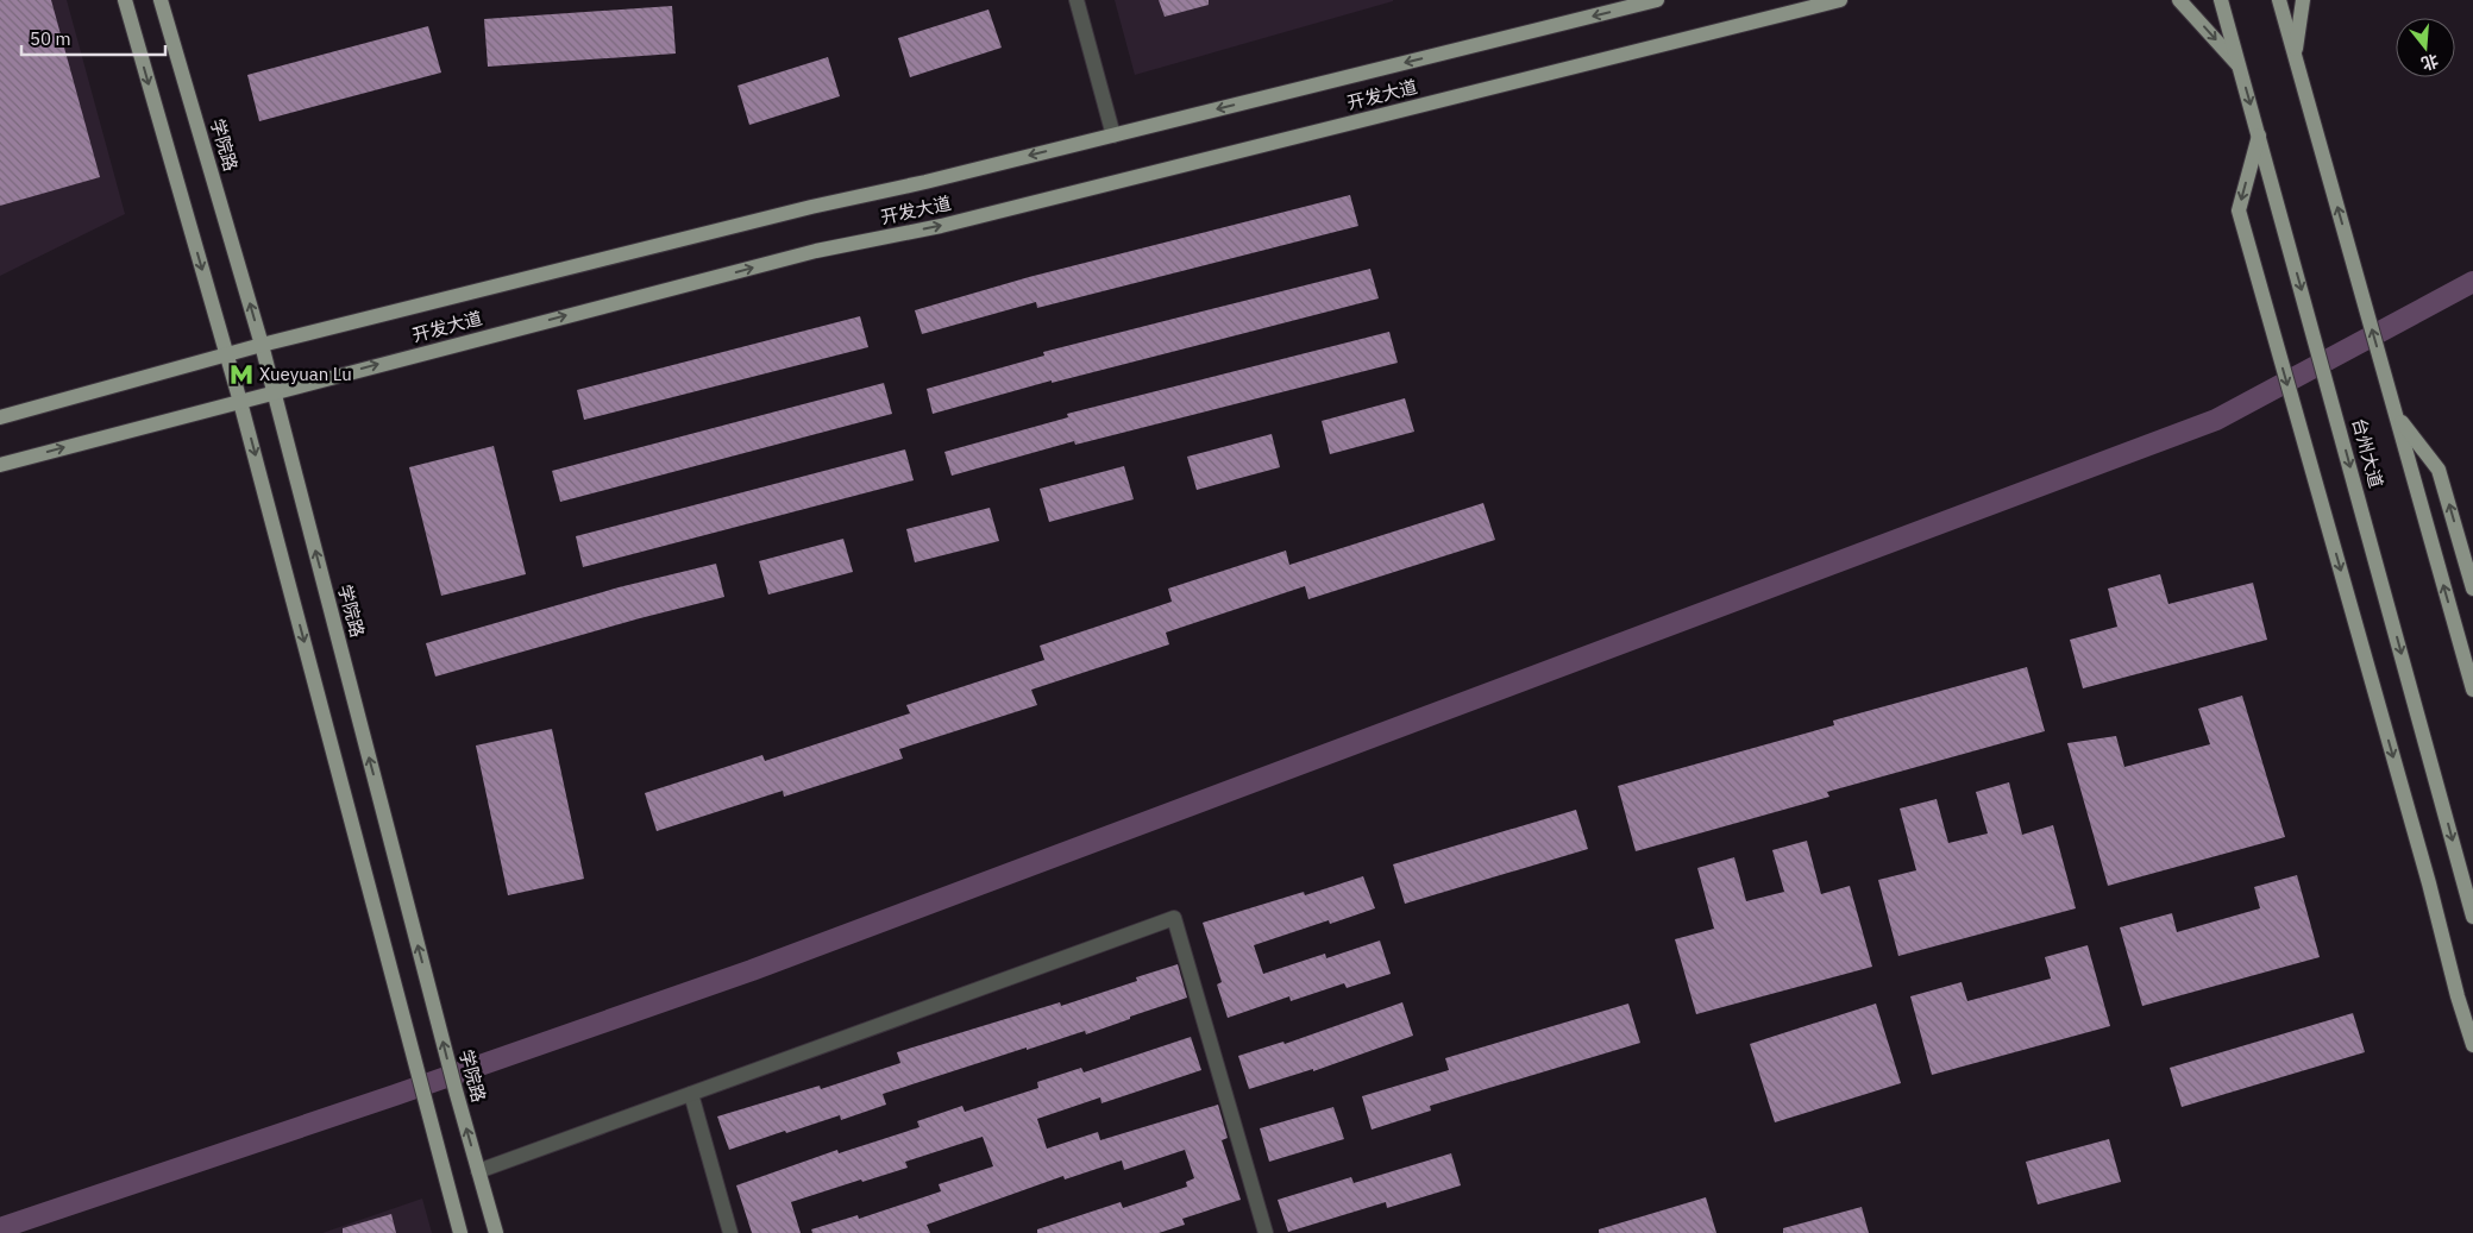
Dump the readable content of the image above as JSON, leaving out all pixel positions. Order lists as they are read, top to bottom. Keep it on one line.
{"streets":{"main road":["开发大道","学院路","台州大道"]},"crossings":[["开发大道","学院路"]],"places":{"metro station":["Xueyuan Lu"]},"scale_bar":"50 m","north":"bottom"}
